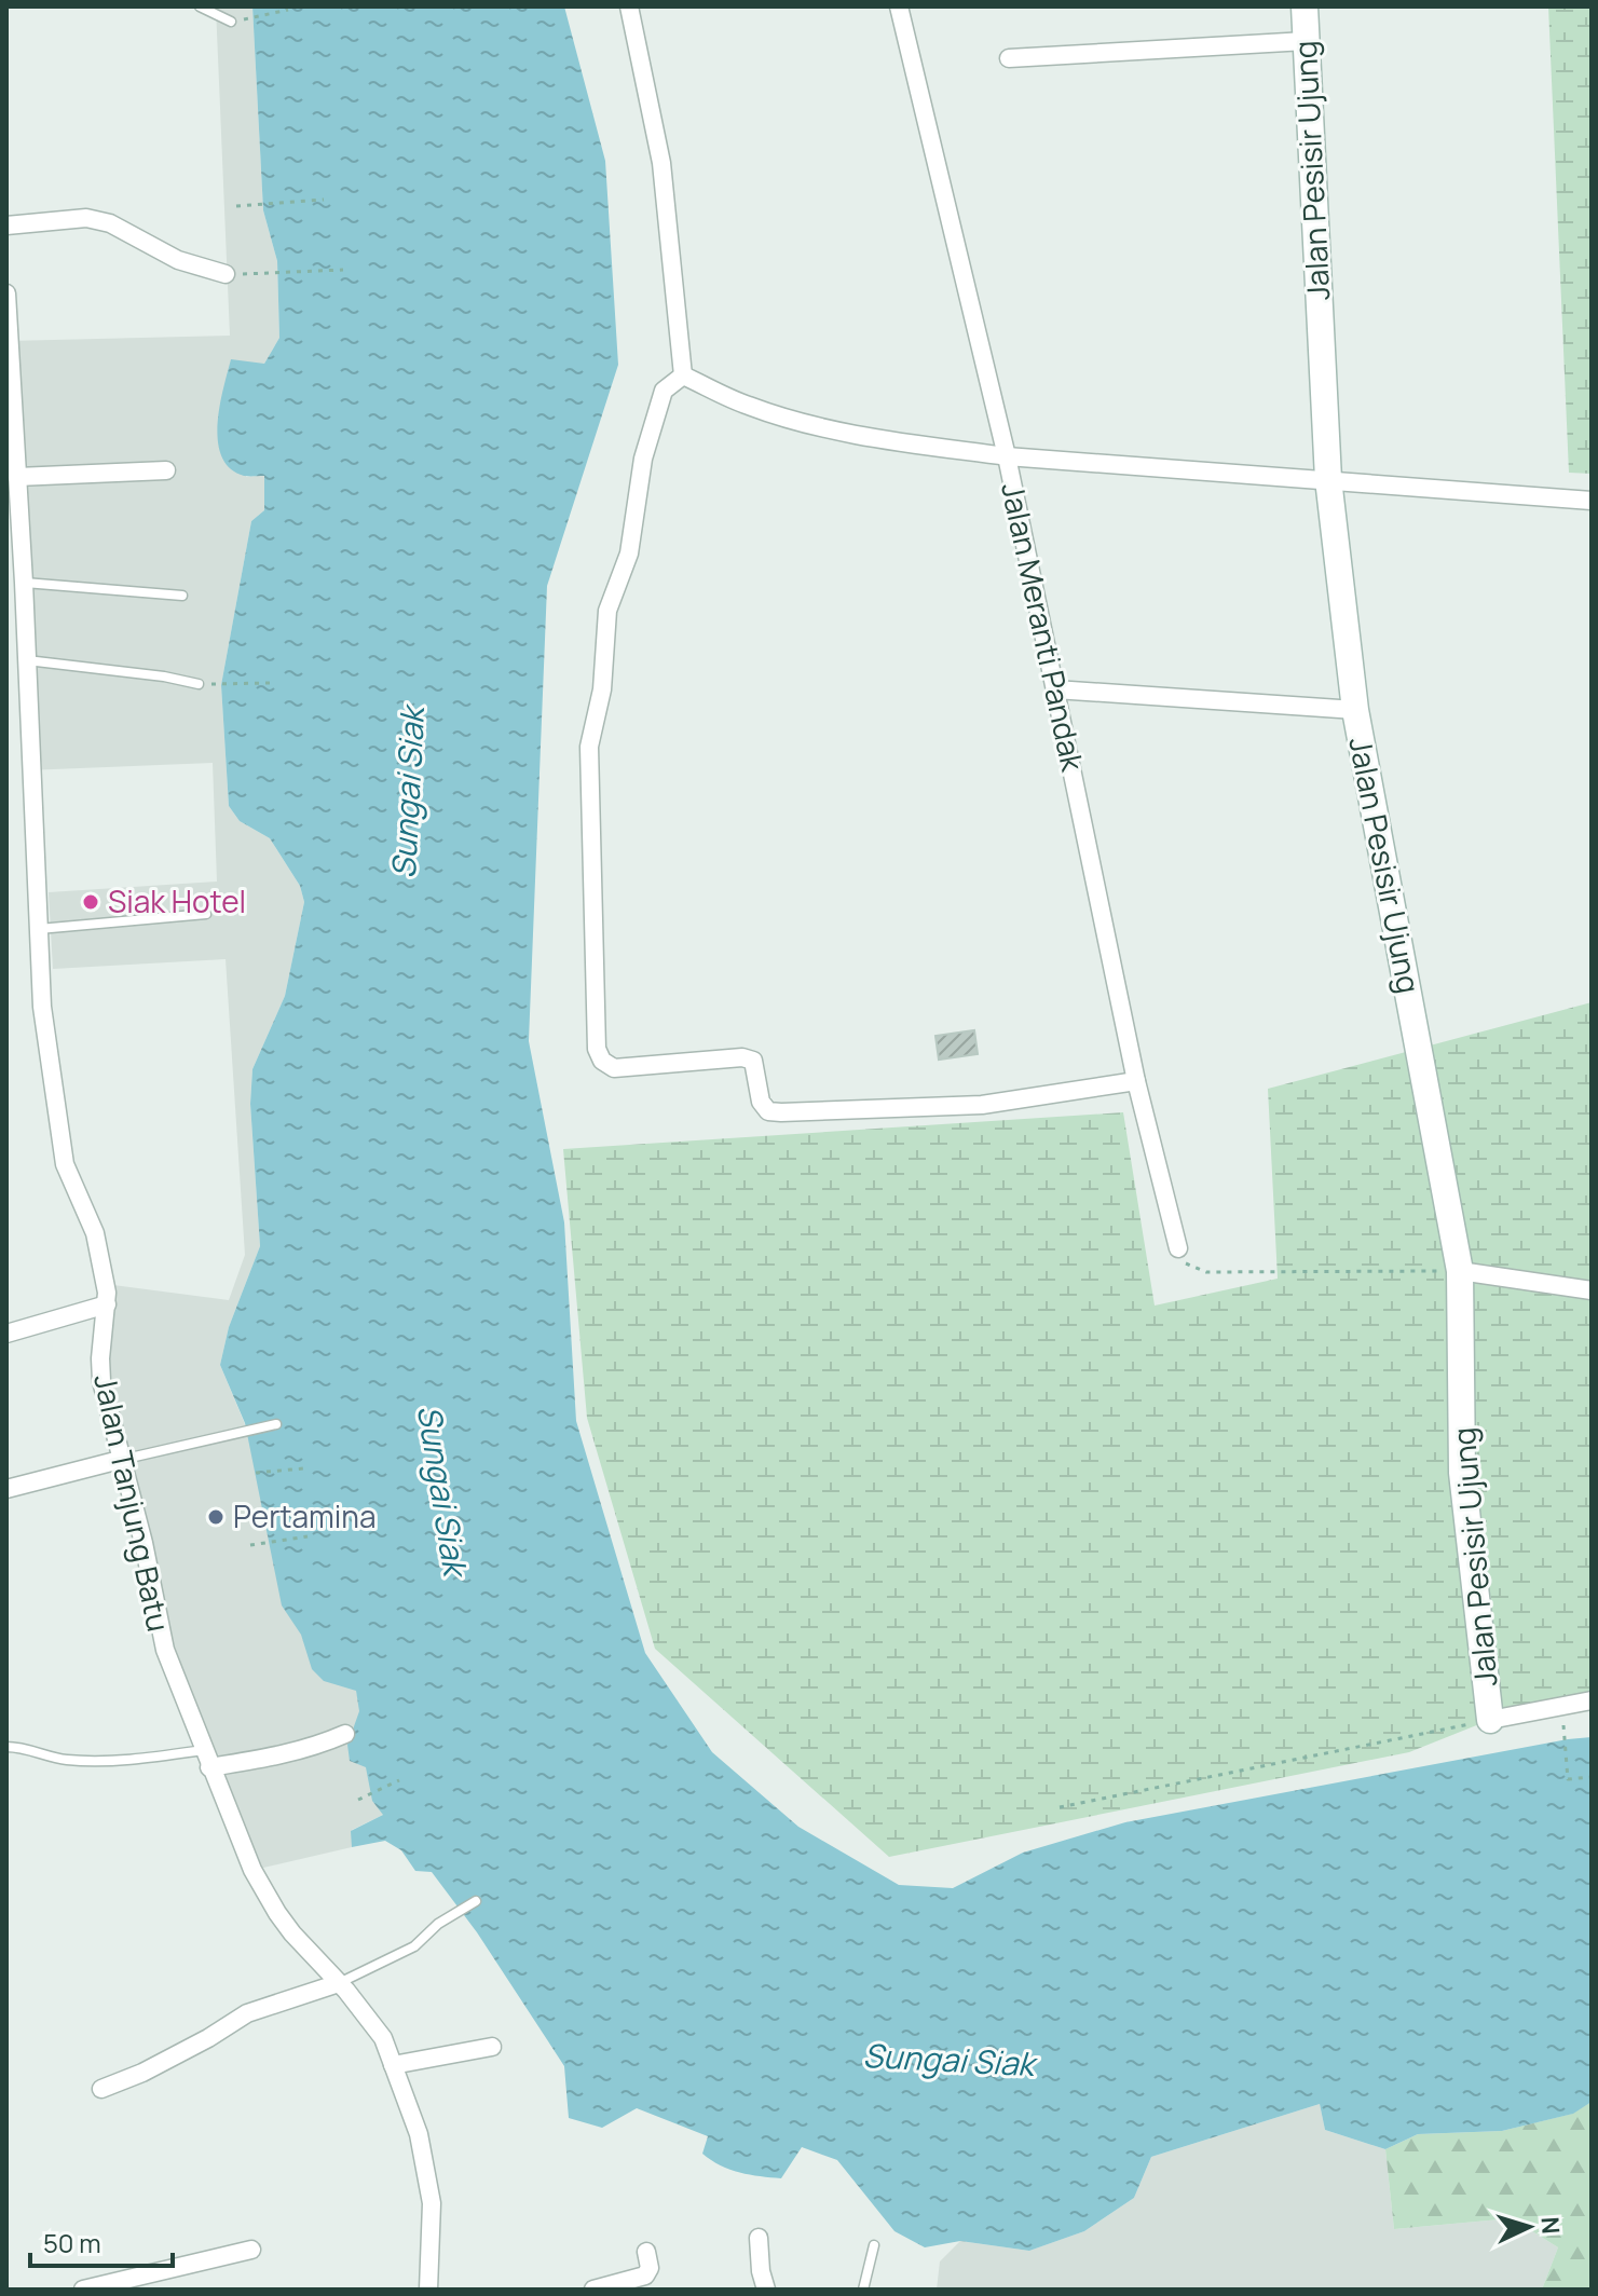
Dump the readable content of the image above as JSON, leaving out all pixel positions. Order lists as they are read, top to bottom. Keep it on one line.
{"streets":{"street":["Jalan Pesisir Ujung","Jalan Meranti Pandak","Jalan Tanjung Batu"]},"water":["Sungai Siak"],"places":["Siak Hotel","Pertamina"],"scale_bar":"50 m","north":"right"}
